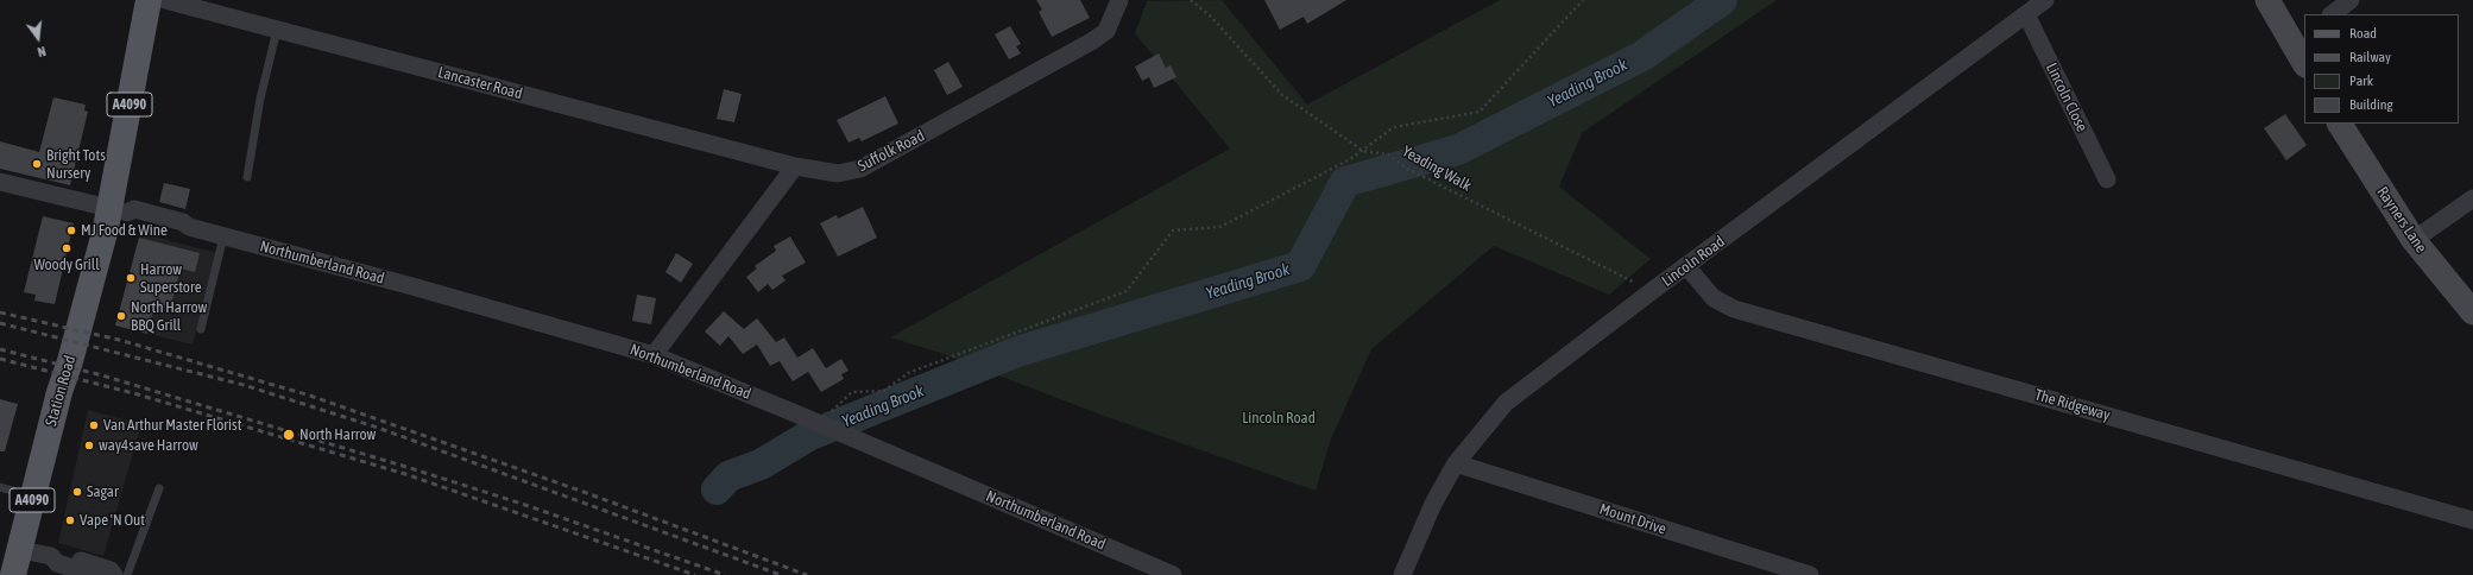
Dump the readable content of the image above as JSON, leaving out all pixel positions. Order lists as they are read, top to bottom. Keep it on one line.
{"streets":{"main road":["A4090","Station Road"],"street":["Lancaster Road","Lincoln Close","Suffolk Road","Rayners Lane","Lincoln Road","Northumberland Road","The Ridgeway","Mount Drive"],"path":["Yeading Walk"]},"crossings":[["Lancaster Road","Suffolk Road"],["Lincoln Close","Lincoln Road"],["A4090","Northumberland Road"],["A4090","Station Road"],["Yeading Walk","Lincoln Road"],["Lincoln Road","The Ridgeway"],["Lincoln Road","Mount Drive"],["Northumberland Road","Station Road"]],"water":["Yeading Brook"],"parks":["Lincoln Road"],"places":["Bright Tots Nursery","MJ Food & Wine","Woody Grill","Harrow Superstore","North Harrow BBQ Grill","Van Arthur Master Florist","North Harrow","way4save Harrow","Sagar","Vape 'N Out"],"legend":["Road","Railway","Park","Building"],"north":"bottom"}
